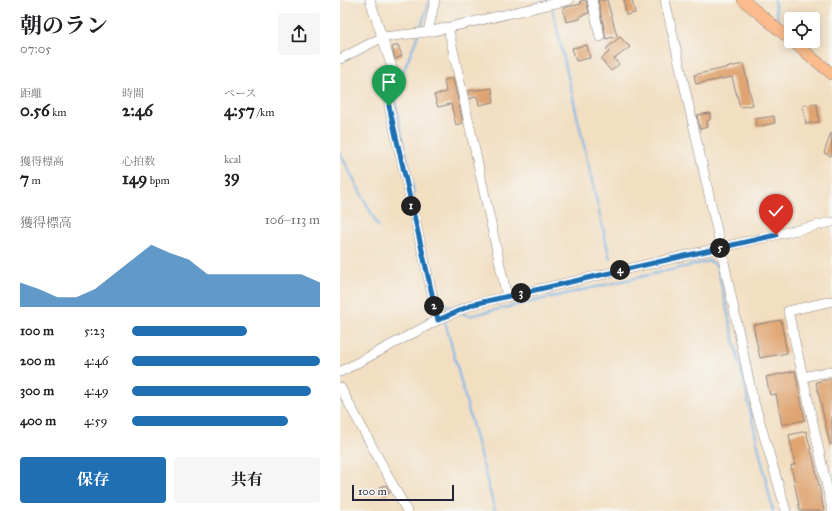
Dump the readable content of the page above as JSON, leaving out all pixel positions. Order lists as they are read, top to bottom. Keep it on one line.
{"scale_bar":"100 m","page":{"heading":["朝のラン","07:05"],"stats":[["距離","0.56 km"],["時間","2:46"],["ペース","4:57 /km"],["獲得標高","7 m"],["心拍数","149 bpm"],["kcal","39"]],"pins":["1","5","4","3","2"],"chart":["獲得標高","106–113 m"],"list":[{"name":"100 m","note":"5:23"},{"name":"200 m","note":"4:46"},{"name":"300 m","note":"4:49"},{"name":"400 m","note":"4:59"}],"buttons":["保存","共有"],"scale":"100 m"}}
